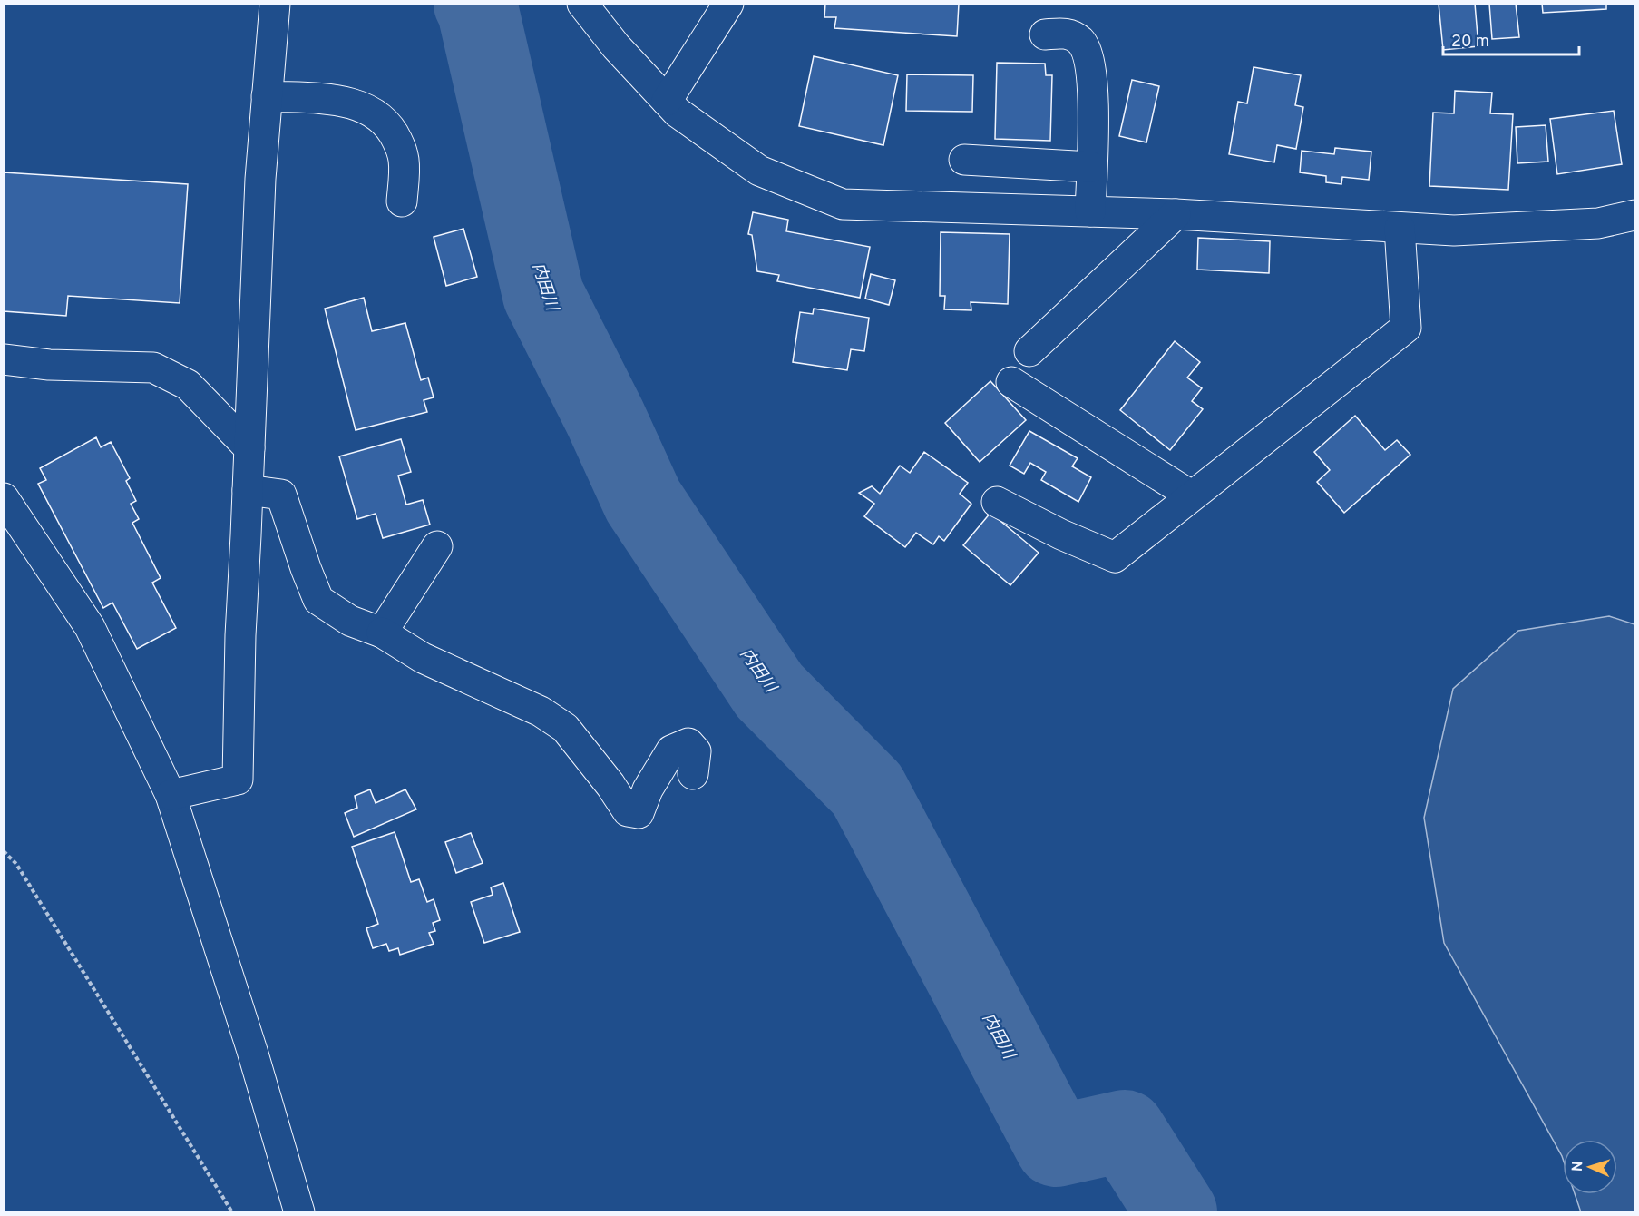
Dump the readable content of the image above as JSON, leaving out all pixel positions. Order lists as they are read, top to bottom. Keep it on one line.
{"water":["内田川"],"scale_bar":"20 m","north":"left"}
